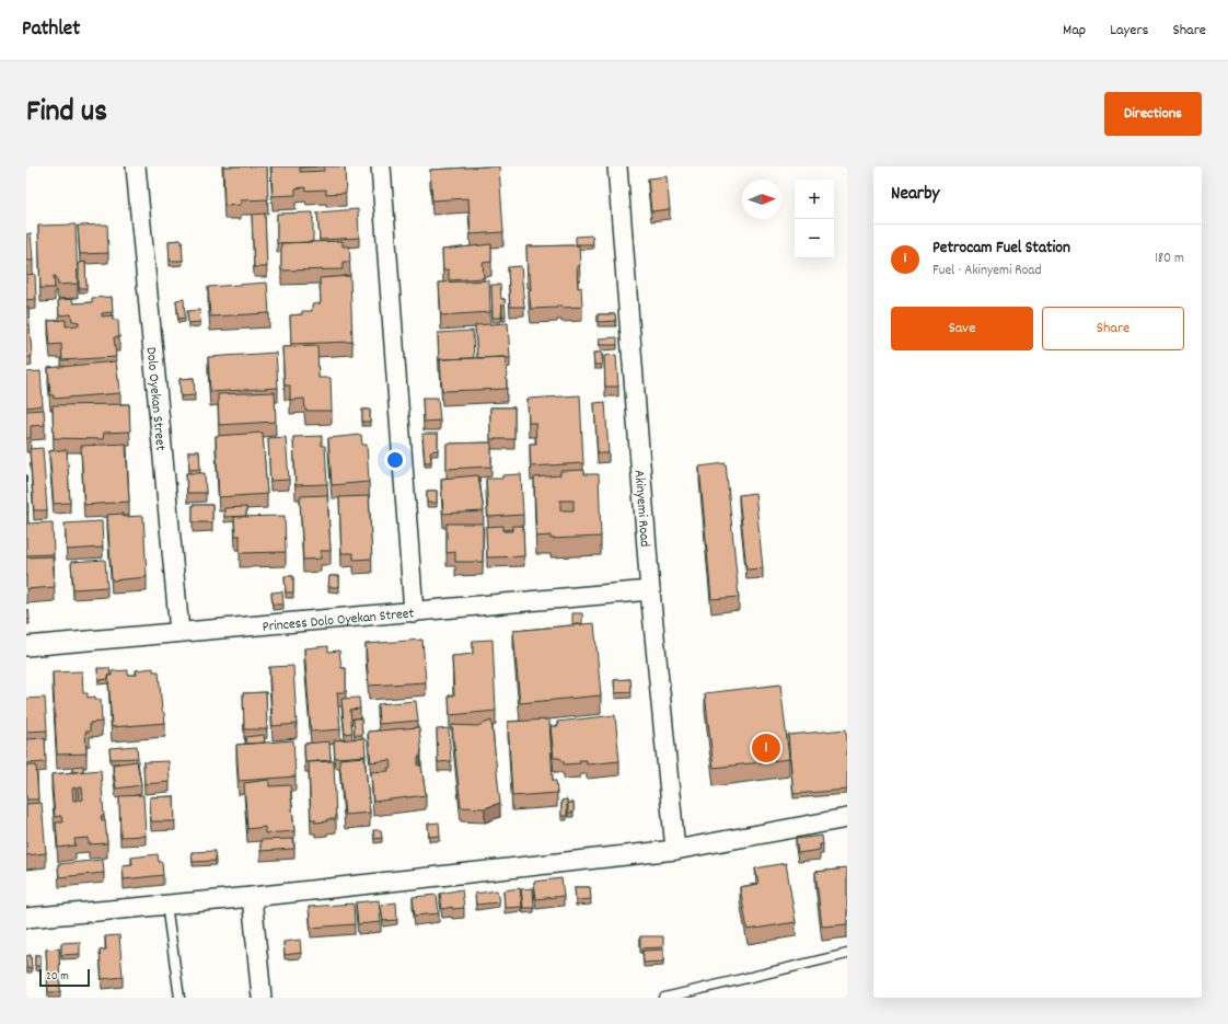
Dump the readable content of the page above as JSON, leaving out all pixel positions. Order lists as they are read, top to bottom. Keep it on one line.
{"streets":{"street":["Dolo Oyekan Street","Akinyemi Road","Princess Dolo Oyekan Street"]},"crossings":[["Dolo Oyekan Street","Princess Dolo Oyekan Street"],["Akinyemi Road","Princess Dolo Oyekan Street"]],"scale_bar":"20 m","north":"right","page":{"header":"Pathlet","nav":["Map","Layers","Share"],"title":"Find us","buttons":["Directions",["Save","Share"]],"heading":"Nearby","map_buttons":["+","−"],"list":[{"mark":"1","name":"Petrocam Fuel Station","note":"Fuel · Akinyemi Road","value":"180 m"}],"pins":"1","scale":"20 m"}}
